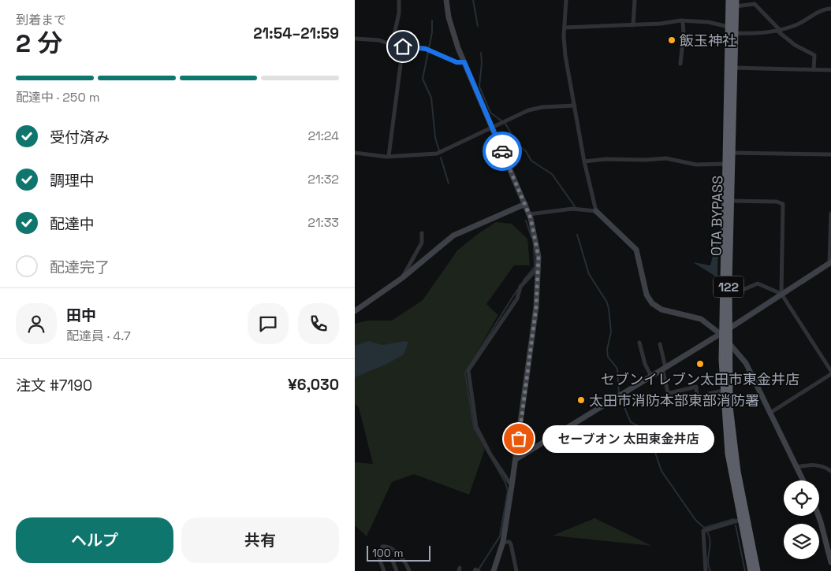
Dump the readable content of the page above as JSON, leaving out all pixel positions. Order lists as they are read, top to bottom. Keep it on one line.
{"streets":{"highway":["OTA BYPASS","122"]},"places":["飯玉神社","セブンイレブン太田市東金井店","太田市消防本部東部消防署","セーブオン 太田東金井店"],"scale_bar":"100 m","page":{"heading":["2 分","到着まで","21:54–21:59"],"panel":["田中","配達員 · 4.7","注文 #7190","¥6,030"],"bar":"配達中 · 250 m","list":[["受付済み","21:24"],["調理中","21:32"],["配達中","21:33"],"配達完了"],"bubble":"セーブオン 太田東金井店","buttons":["ヘルプ","共有"],"scale":"100 m"}}
